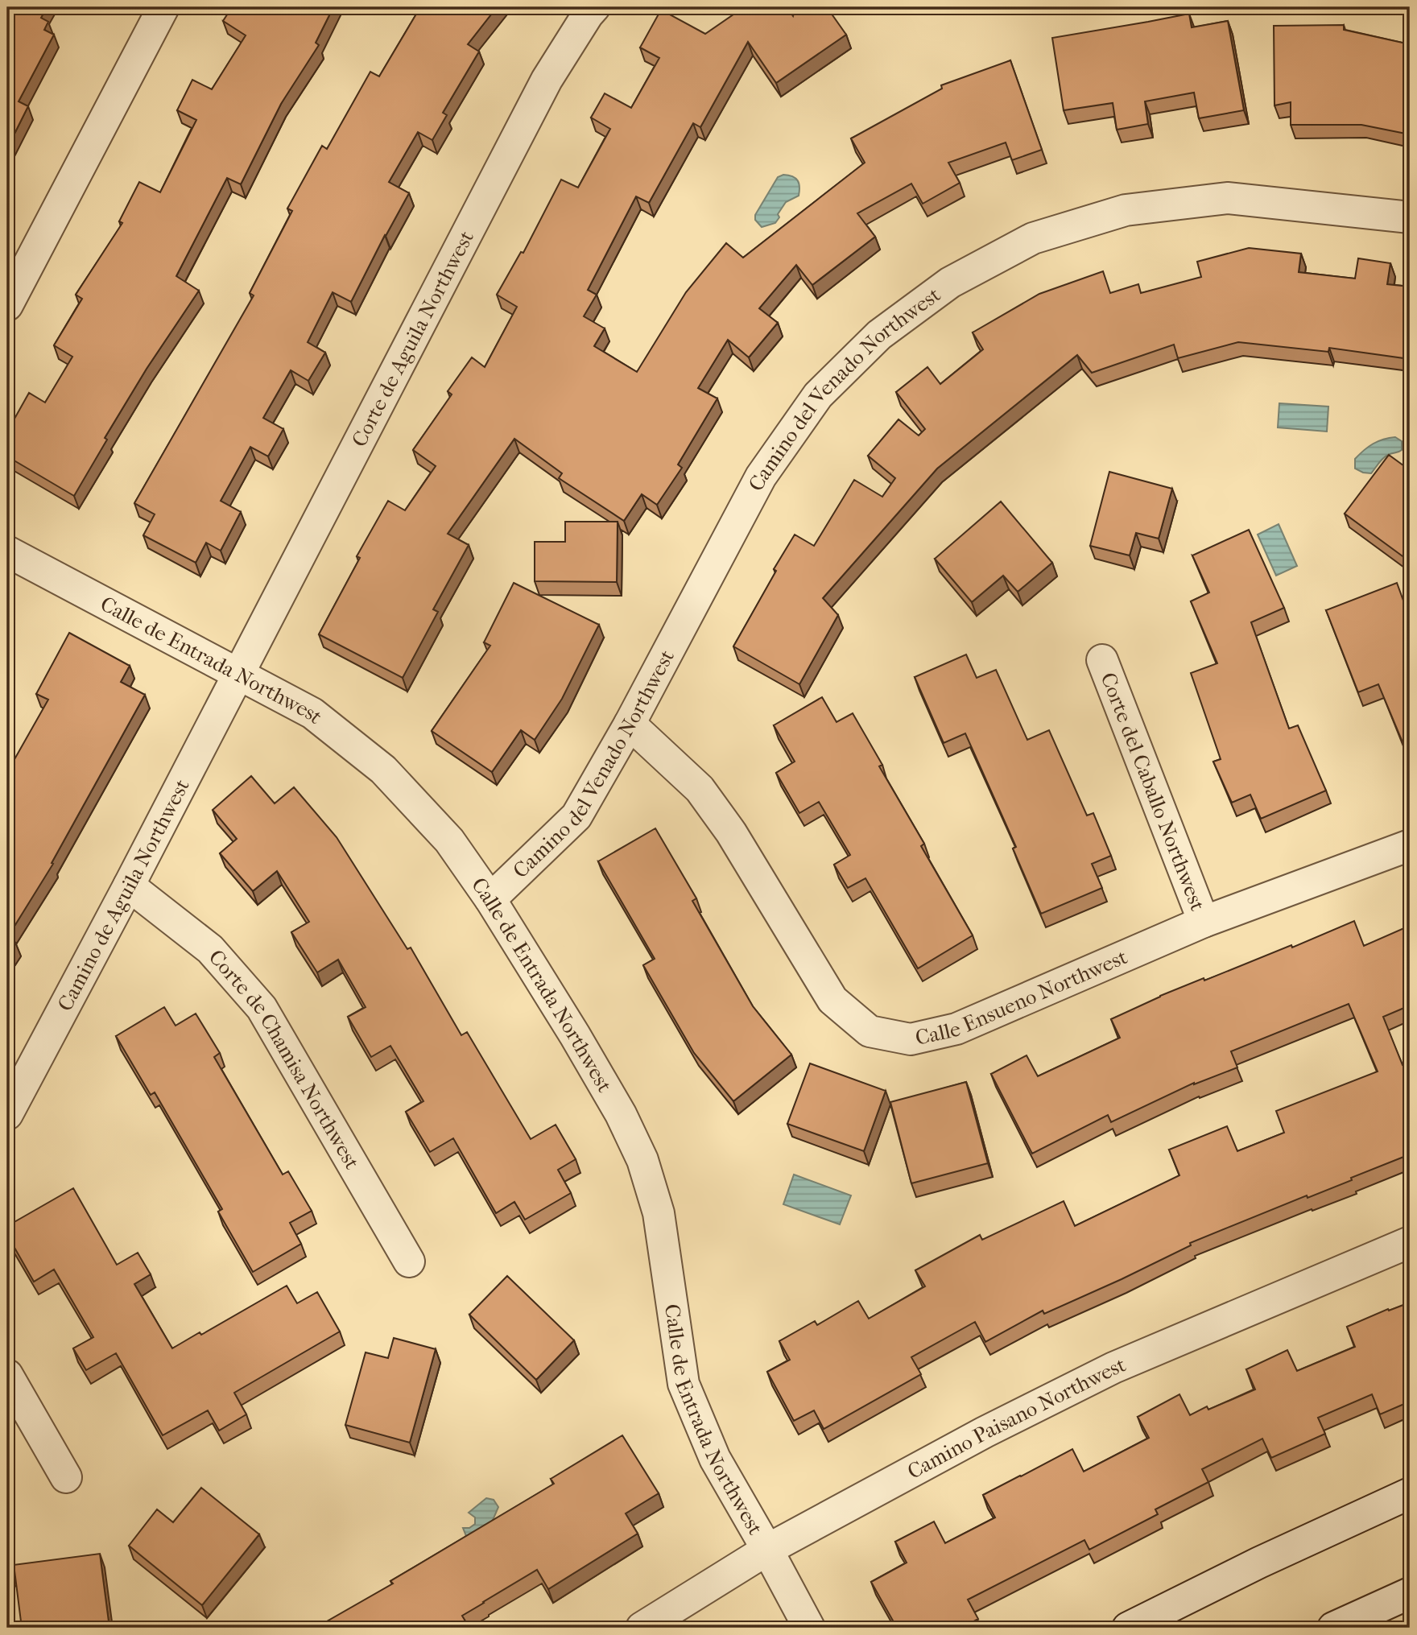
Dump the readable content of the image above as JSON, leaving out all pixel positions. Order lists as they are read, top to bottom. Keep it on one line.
{"streets":{"street":["Corte de Aguila Northwest","Camino del Venado Northwest","Calle de Entrada Northwest","Corte del Caballo Northwest","Camino de Aguila Northwest","Calle Ensueno Northwest","Corte de Chamisa Northwest","Camino Paisano Northwest"]},"crossings":[["Corte de Aguila Northwest","Calle de Entrada Northwest"],["Corte de Aguila Northwest","Camino de Aguila Northwest"],["Camino del Venado Northwest","Calle de Entrada Northwest"],["Camino del Venado Northwest","Calle Ensueno Northwest"],["Calle de Entrada Northwest","Camino de Aguila Northwest"],["Calle de Entrada Northwest","Camino Paisano Northwest"],["Corte del Caballo Northwest","Calle Ensueno Northwest"],["Camino de Aguila Northwest","Corte de Chamisa Northwest"]]}
